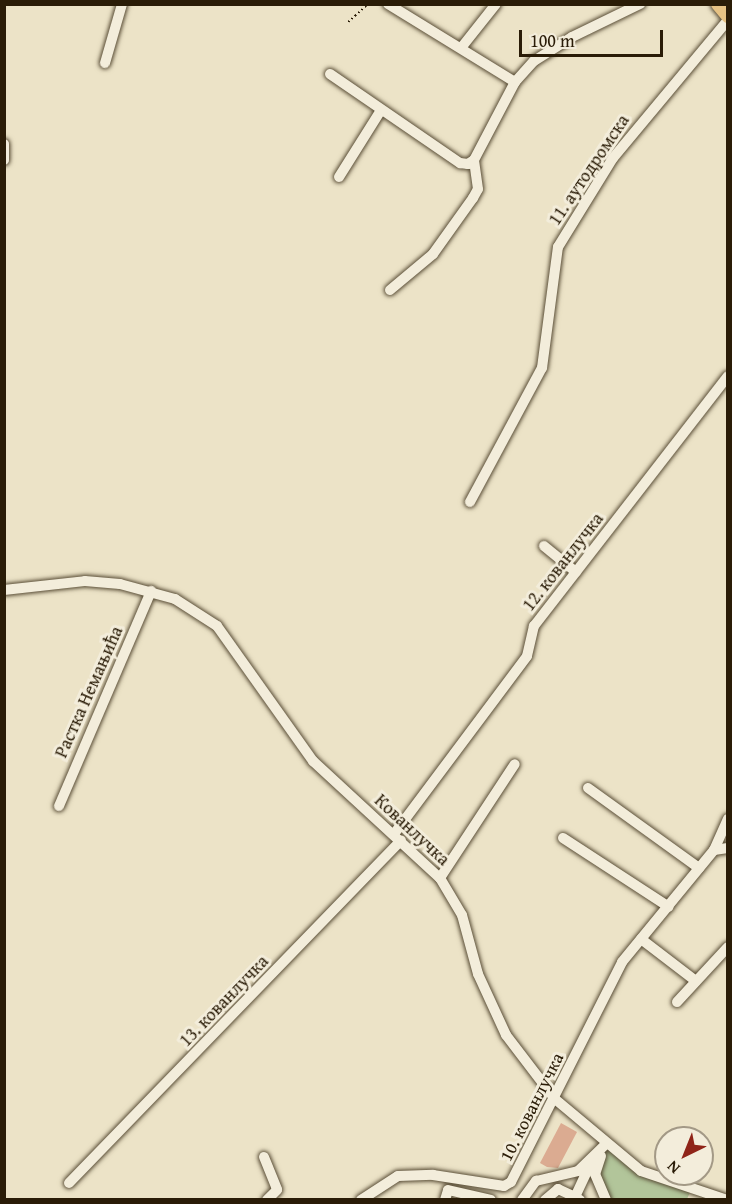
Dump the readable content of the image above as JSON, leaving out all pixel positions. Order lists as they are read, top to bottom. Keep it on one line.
{"streets":{"street":["11. аутодромска","12. кованлучка","Растка Немањића","Кованлучка","13. кованлучка","10. кованлучка"]},"crossings":[["12. кованлучка","Кованлучка"],["12. кованлучка","13. кованлучка"],["Растка Немањића","Кованлучка"],["Кованлучка","13. кованлучка"],["Кованлучка","10. кованлучка"]],"scale_bar":"100 m","north":"bottom left"}
